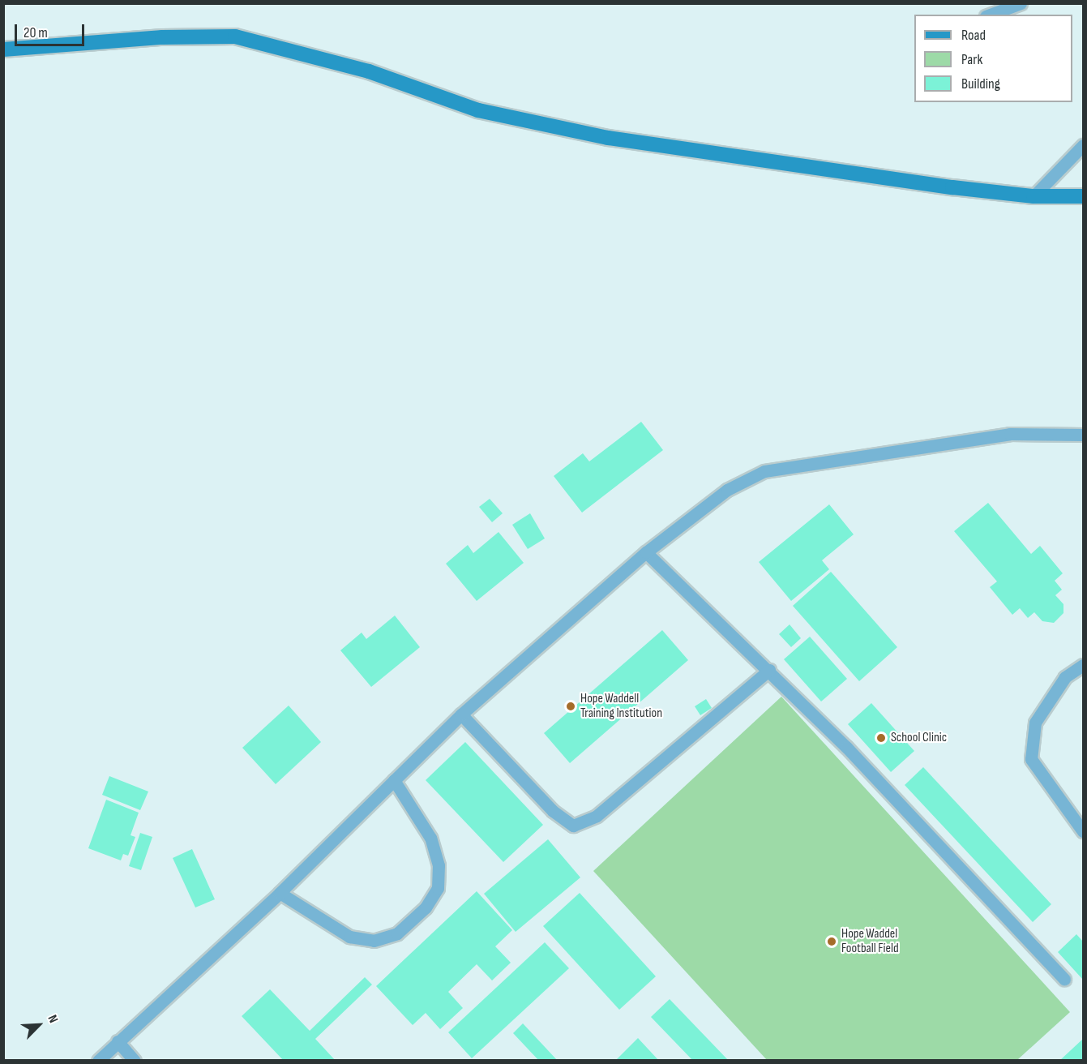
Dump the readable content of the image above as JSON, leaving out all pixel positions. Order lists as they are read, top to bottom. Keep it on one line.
{"places":["Hope Waddell Training Institution","School Clinic","Hope Waddel Football Field"],"legend":["Road","Park","Building"],"scale_bar":"20 m","north":"top right"}
